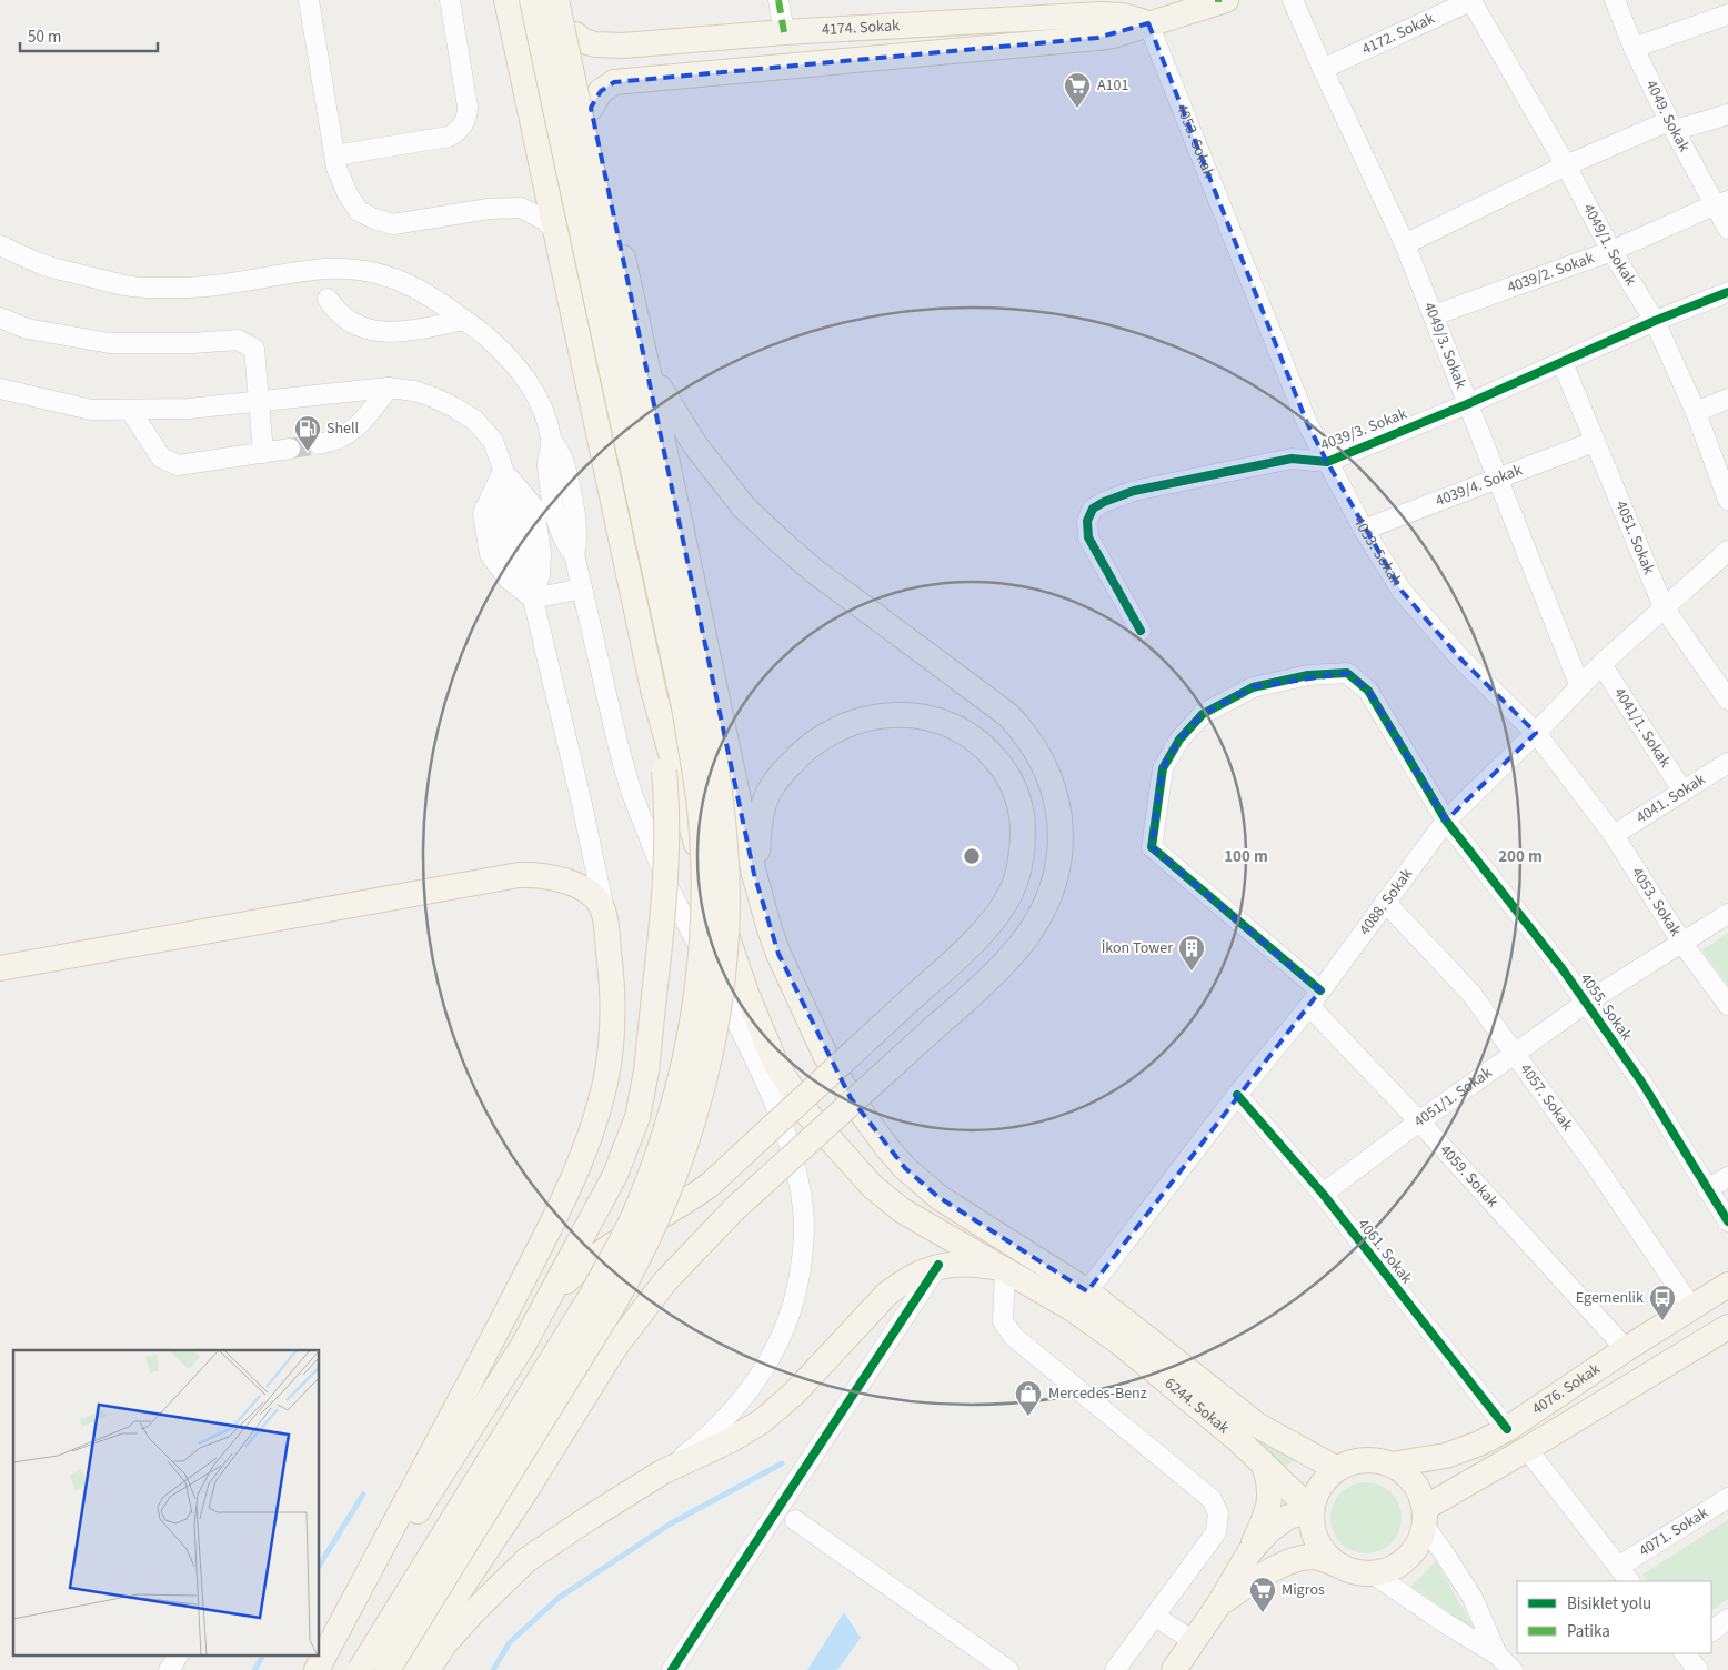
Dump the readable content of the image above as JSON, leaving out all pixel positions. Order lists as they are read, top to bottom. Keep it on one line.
{"streets":{"main road":["4174. Sokak","4076. Sokak","6244. Sokak"],"street":["4172. Sokak","4049. Sokak","4053. Sokak","4049/1. Sokak","4039/2. Sokak","4049/3. Sokak","4039/3. Sokak","4039/4. Sokak","4051. Sokak","4041/1. Sokak","4041. Sokak","4088. Sokak","4055. Sokak","4051/1. Sokak","4057. Sokak","4059. Sokak","4061. Sokak","4071. Sokak"]},"crossings":[["4174. Sokak","4053. Sokak"],["4172. Sokak","4049/1. Sokak"],["4172. Sokak","4049/3. Sokak"],["4049. Sokak","4039/2. Sokak"],["4053. Sokak","4039/3. Sokak"],["4053. Sokak","4039/4. Sokak"],["4053. Sokak","4041. Sokak"],["4053. Sokak","4088. Sokak"],["4053. Sokak","4051/1. Sokak"],["4049/1. Sokak","4039/2. Sokak"],["4049/1. Sokak","4039/3. Sokak"],["4039/2. Sokak","4049/3. Sokak"],["4049/3. Sokak","4039/3. Sokak"],["4049/3. Sokak","4039/4. Sokak"],["4049/3. Sokak","4088. Sokak"],["4039/3. Sokak","4051. Sokak"],["4039/4. Sokak","4051. Sokak"],["4051. Sokak","4088. Sokak"],["4041/1. Sokak","4041. Sokak"],["4041/1. Sokak","4088. Sokak"],["4088. Sokak","4055. Sokak"],["4088. Sokak","4057. Sokak"],["4088. Sokak","4059. Sokak"],["4088. Sokak","4061. Sokak"],["4088. Sokak","6244. Sokak"],["4055. Sokak","4051/1. Sokak"],["4055. Sokak","4059. Sokak"],["4051/1. Sokak","4057. Sokak"],["4051/1. Sokak","4059. Sokak"],["4051/1. Sokak","4061. Sokak"],["4057. Sokak","4076. Sokak"],["4059. Sokak","4076. Sokak"],["4061. Sokak","4076. Sokak"],["4076. Sokak","6244. Sokak"]],"places":{"supermarket":["A101","Migros"],"fuel station":["Shell"],"building":["İkon Tower"],"bus stop":["Egemenlik"],"shop":["Mercedes-Benz"]},"legend":["Bisiklet yolu","Patika"],"scale_bar":"50 m","rings":["100 m","200 m"]}
